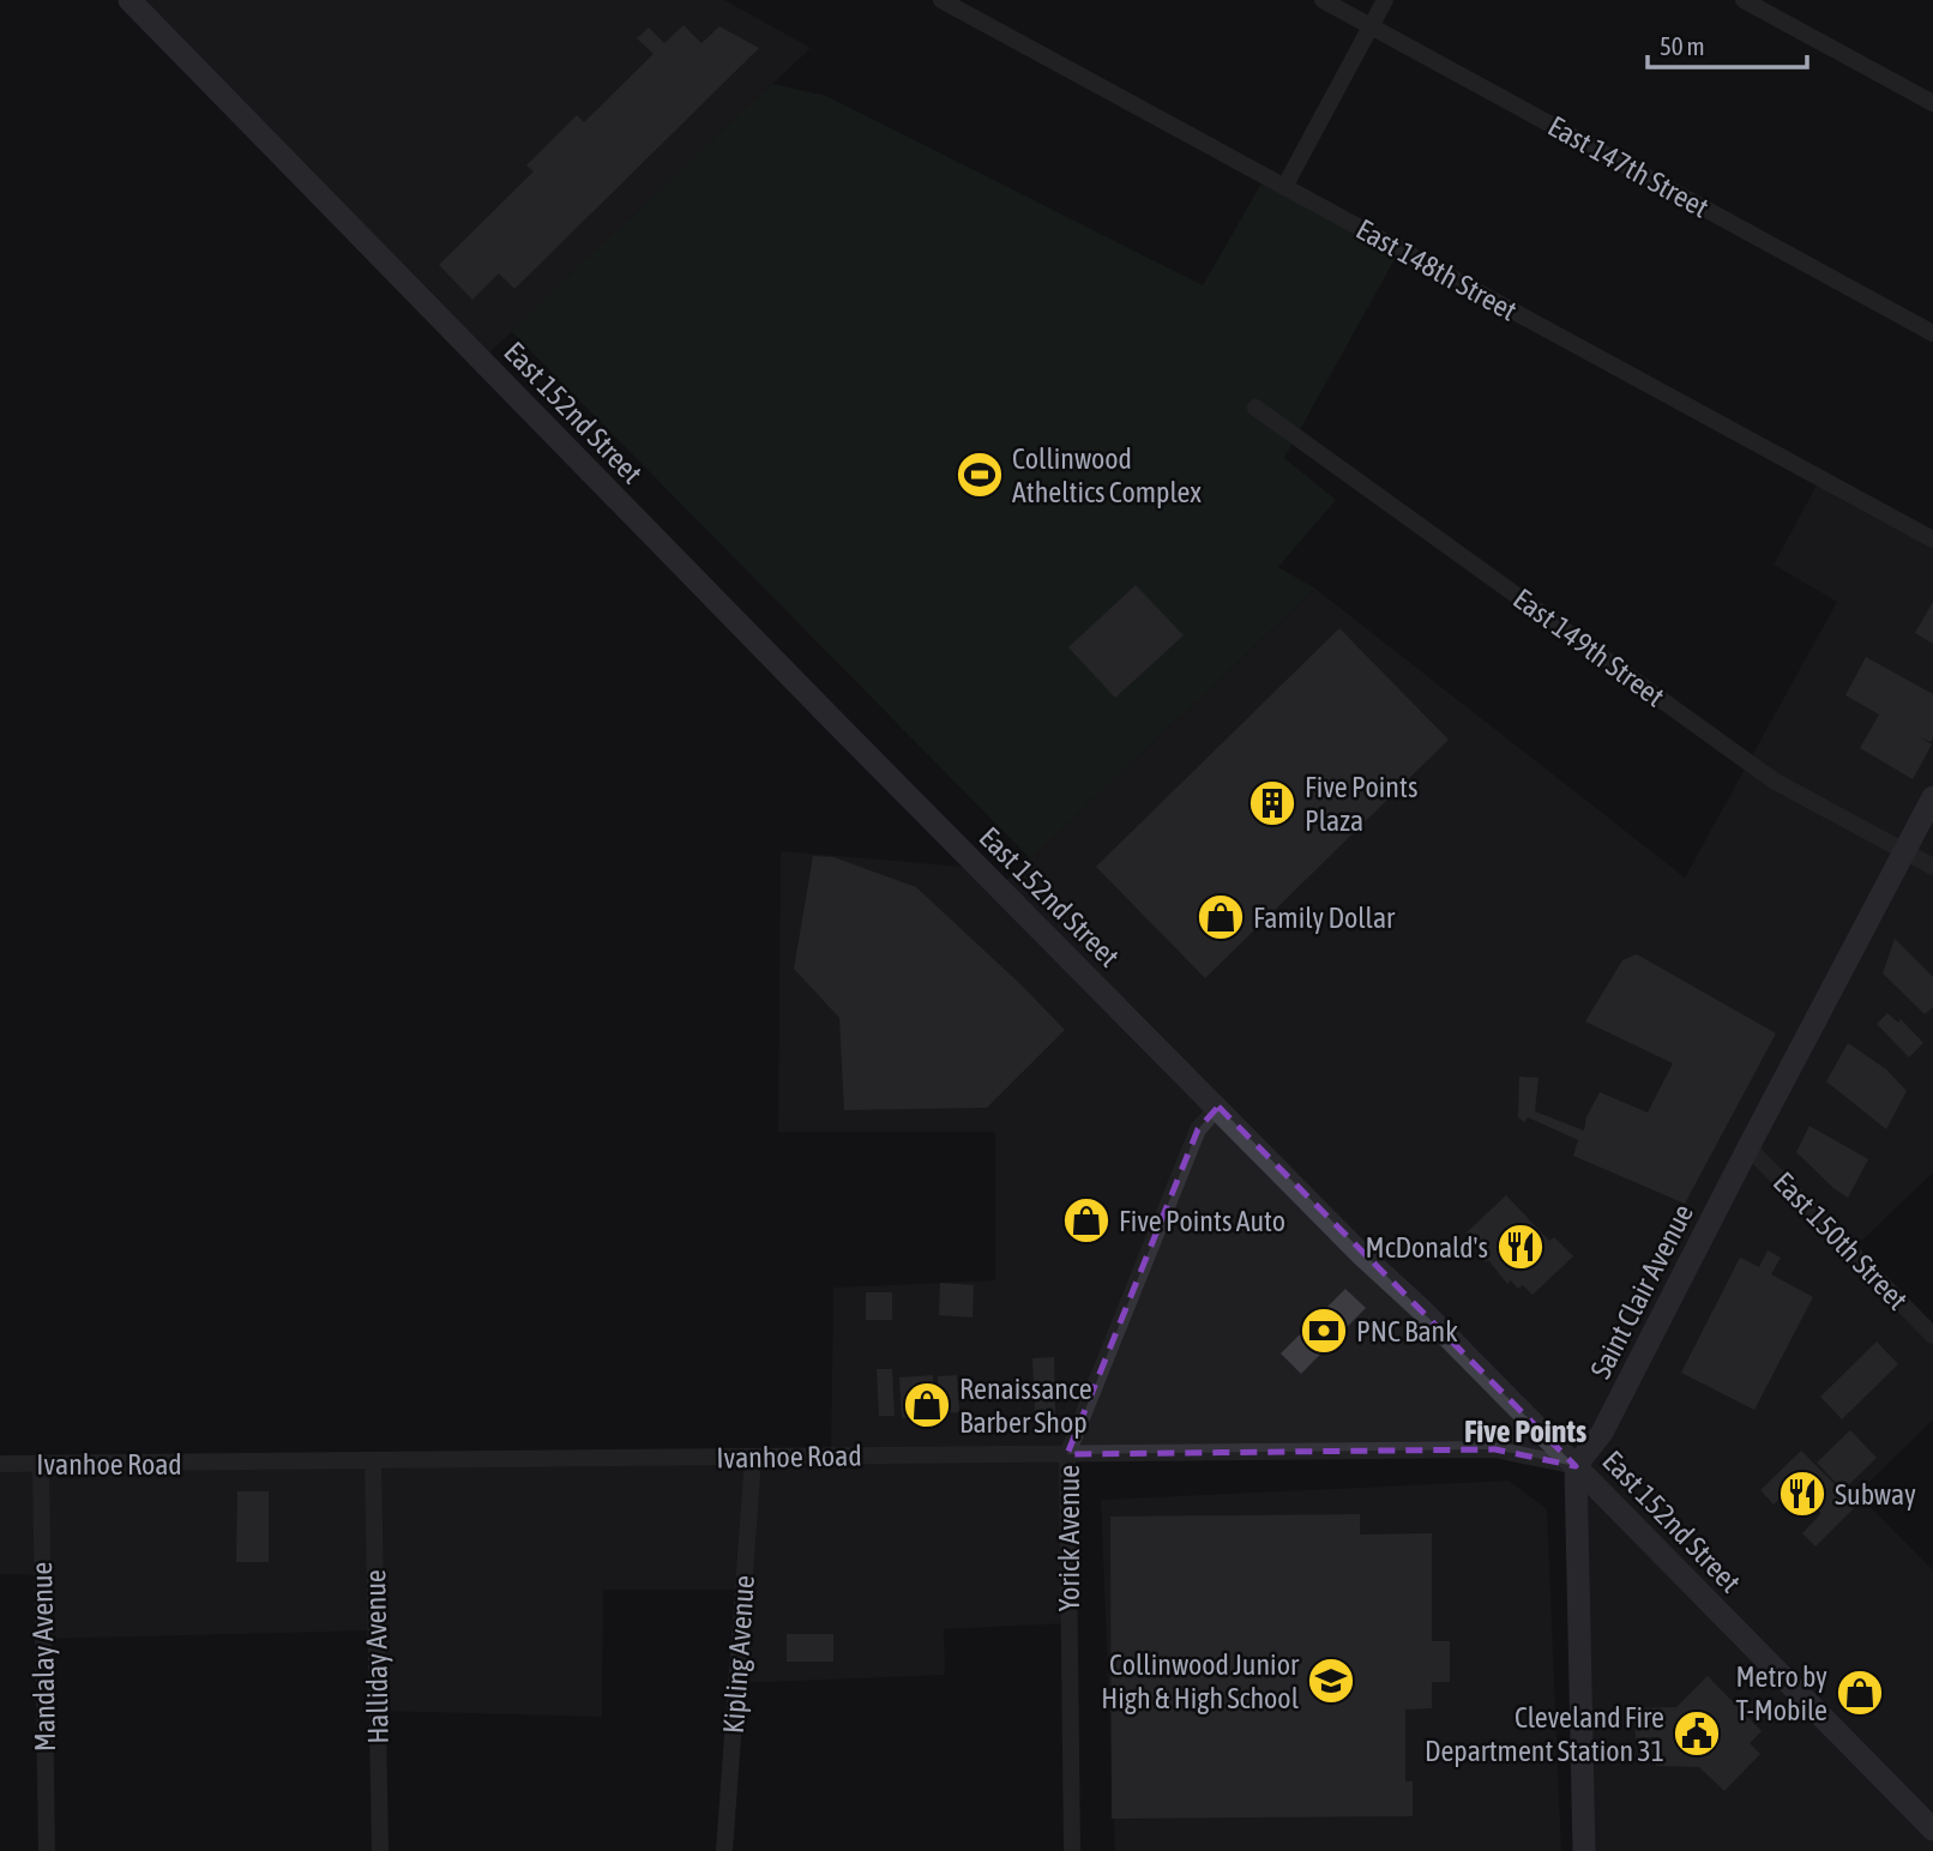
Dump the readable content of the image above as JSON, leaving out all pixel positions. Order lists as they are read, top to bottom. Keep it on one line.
{"streets":{"street":["East 147th Street","East 148th Street","East 152nd Street","East 149th Street","East 150th Street","Saint Clair Avenue","Ivanhoe Road","Yorick Avenue","Kipling Avenue","Mandalay Avenue","Halliday Avenue"]},"crossings":[["East 152nd Street","Saint Clair Avenue"],["East 152nd Street","Ivanhoe Road"],["East 152nd Street","Yorick Avenue"],["East 149th Street","Saint Clair Avenue"],["East 150th Street","Saint Clair Avenue"],["Saint Clair Avenue","Ivanhoe Road"],["Ivanhoe Road","Yorick Avenue"],["Ivanhoe Road","Kipling Avenue"],["Ivanhoe Road","Mandalay Avenue"],["Ivanhoe Road","Halliday Avenue"]],"districts":["Five Points"],"places":{"sports":["Collinwood Atheltics Complex"],"building":["Five Points Plaza"],"shop":["Family Dollar","Five Points Auto","Renaissance Barber Shop","Metro by T-Mobile"],"restaurant":["McDonald's","Subway"],"bank":["PNC Bank"],"school or university":["Collinwood Junior High & High School"],"public building":["Cleveland Fire Department Station 31"]},"scale_bar":"50 m"}
